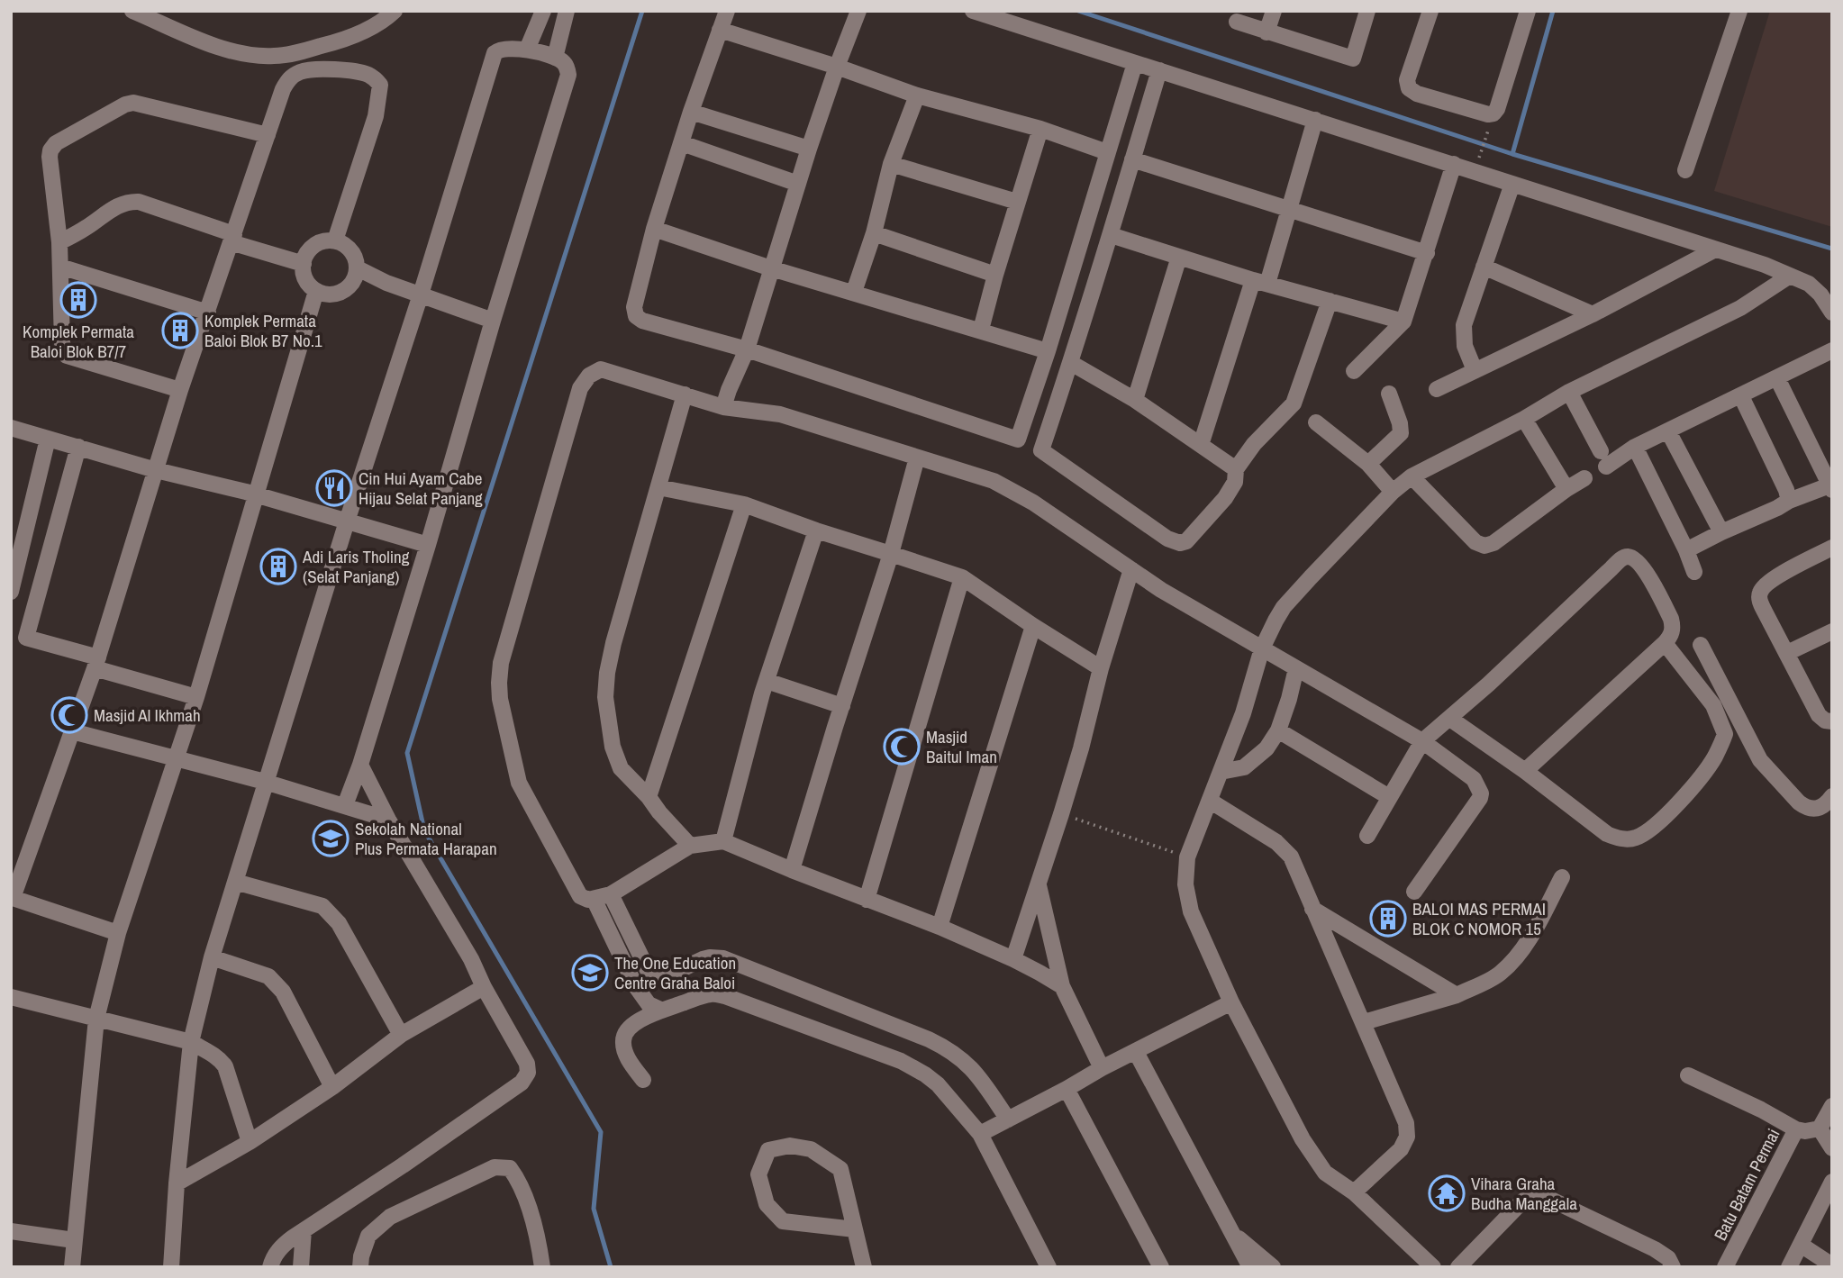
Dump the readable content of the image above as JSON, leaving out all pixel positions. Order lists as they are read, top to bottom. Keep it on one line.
{"streets":{"street":["Batu Batam Permai"]},"places":{"building":["Komplek Permata Baloi Blok B7/7","Komplek Permata Baloi Blok B7 No.1","Adi Laris Tholing (Selat Panjang)","BALOI MAS PERMAI BLOK C NOMOR 15"],"restaurant":["Cin Hui Ayam Cabe Hijau Selat Panjang"],"mosque":["Masjid Al Ikhmah","Masjid Baitul Iman"],"school or university":["Sekolah National Plus Permata Harapan","The One Education Centre Graha Baloi"],"temple":["Vihara Graha Budha Manggala"]}}
